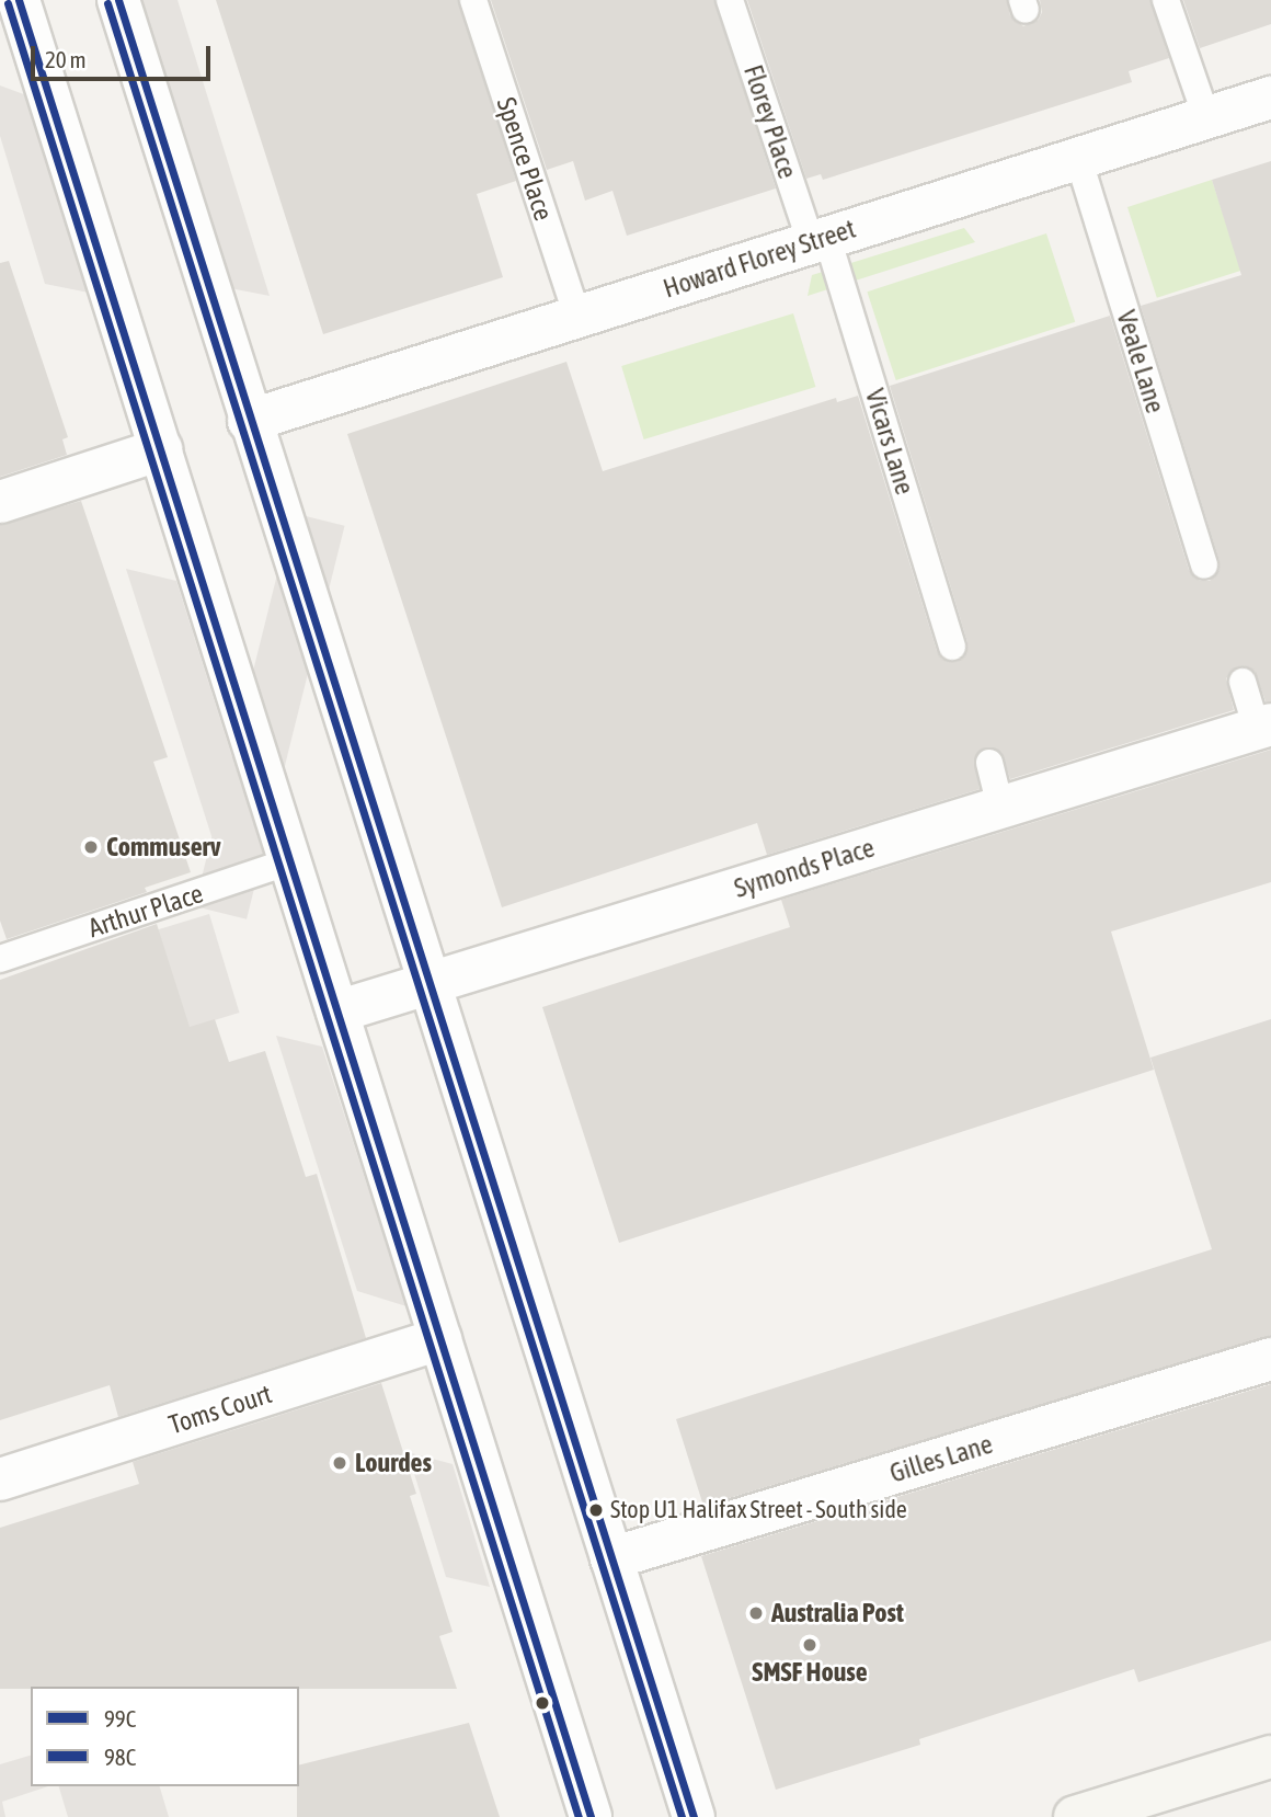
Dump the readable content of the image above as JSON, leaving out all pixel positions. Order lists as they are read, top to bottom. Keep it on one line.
{"streets":{"street":["Howard Florey Street","Symonds Place","Toms Court","Gilles Lane"],"lane":["Florey Place","Spence Place","Veale Lane","Vicars Lane","Arthur Place"]},"crossings":[["Florey Place","Howard Florey Street"],["Florey Place","Vicars Lane"],["Spence Place","Howard Florey Street"],["Howard Florey Street","Veale Lane"],["Howard Florey Street","Vicars Lane"]],"places":["Commuserv","Lourdes","Stop U1 Halifax Street - South side","Australia Post","SMSF House"],"lines":["transit line 99C","transit line 98C"],"legend":["99C","98C"],"scale_bar":"20 m"}
